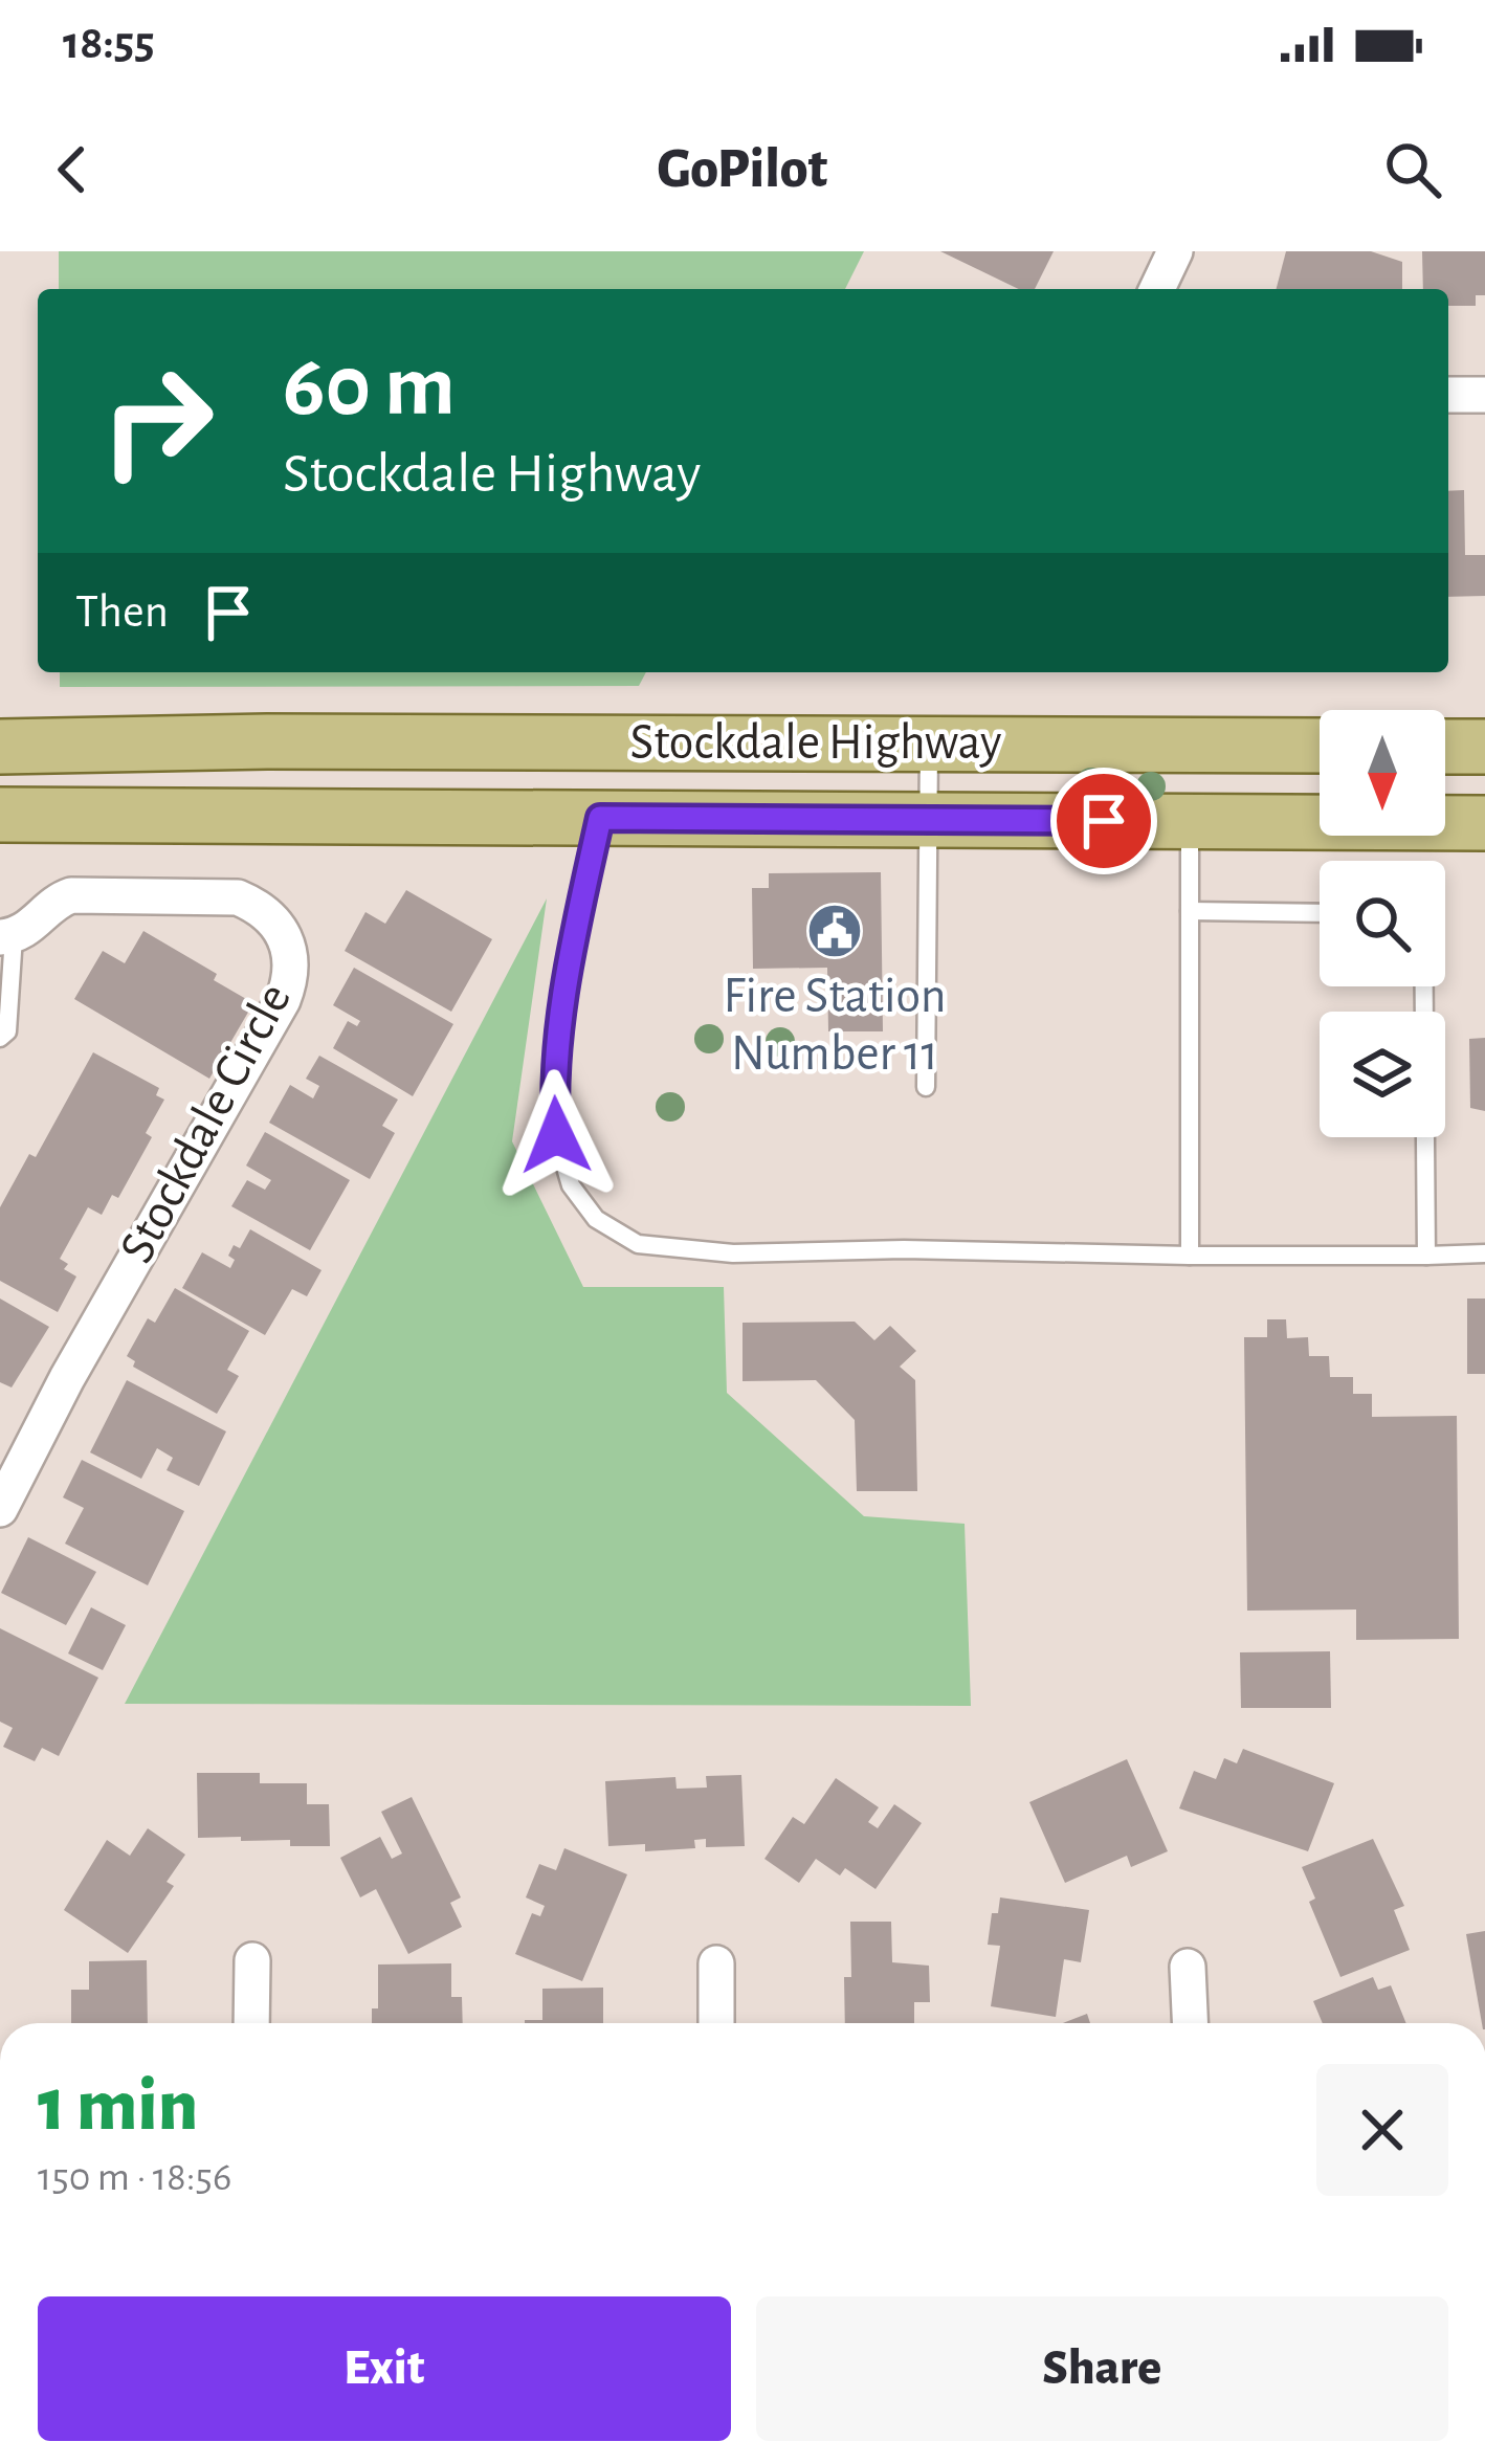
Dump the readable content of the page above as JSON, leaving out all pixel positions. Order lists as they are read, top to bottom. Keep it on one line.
{"streets":{"main road":["Stockdale Highway"],"street":["Stockdale Circle"]},"places":{"public building":["Fire Station Number 11"]},"north":"bottom","page":{"status":"18:55","header":"GoPilot","turn":["60 m","Stockdale Highway"],"then":"Then","heading":["1 min","150 m · 18:56"],"buttons":["Exit","Share"]}}
